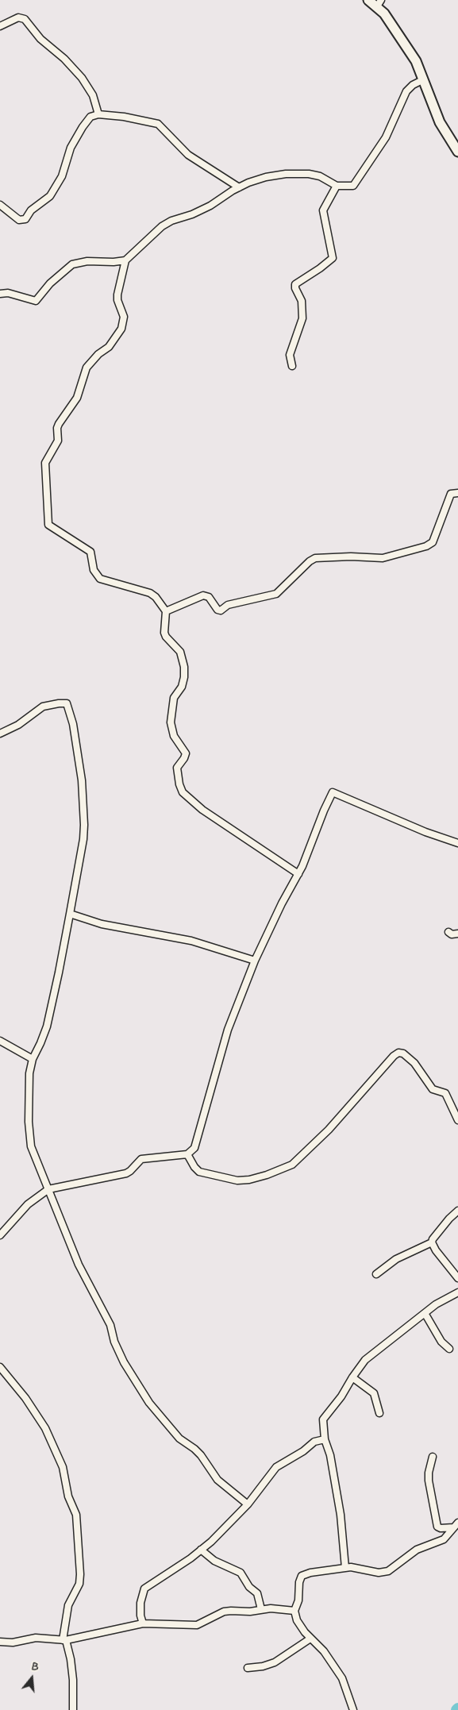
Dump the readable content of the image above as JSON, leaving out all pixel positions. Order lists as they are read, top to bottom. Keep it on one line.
{"north":"top"}
